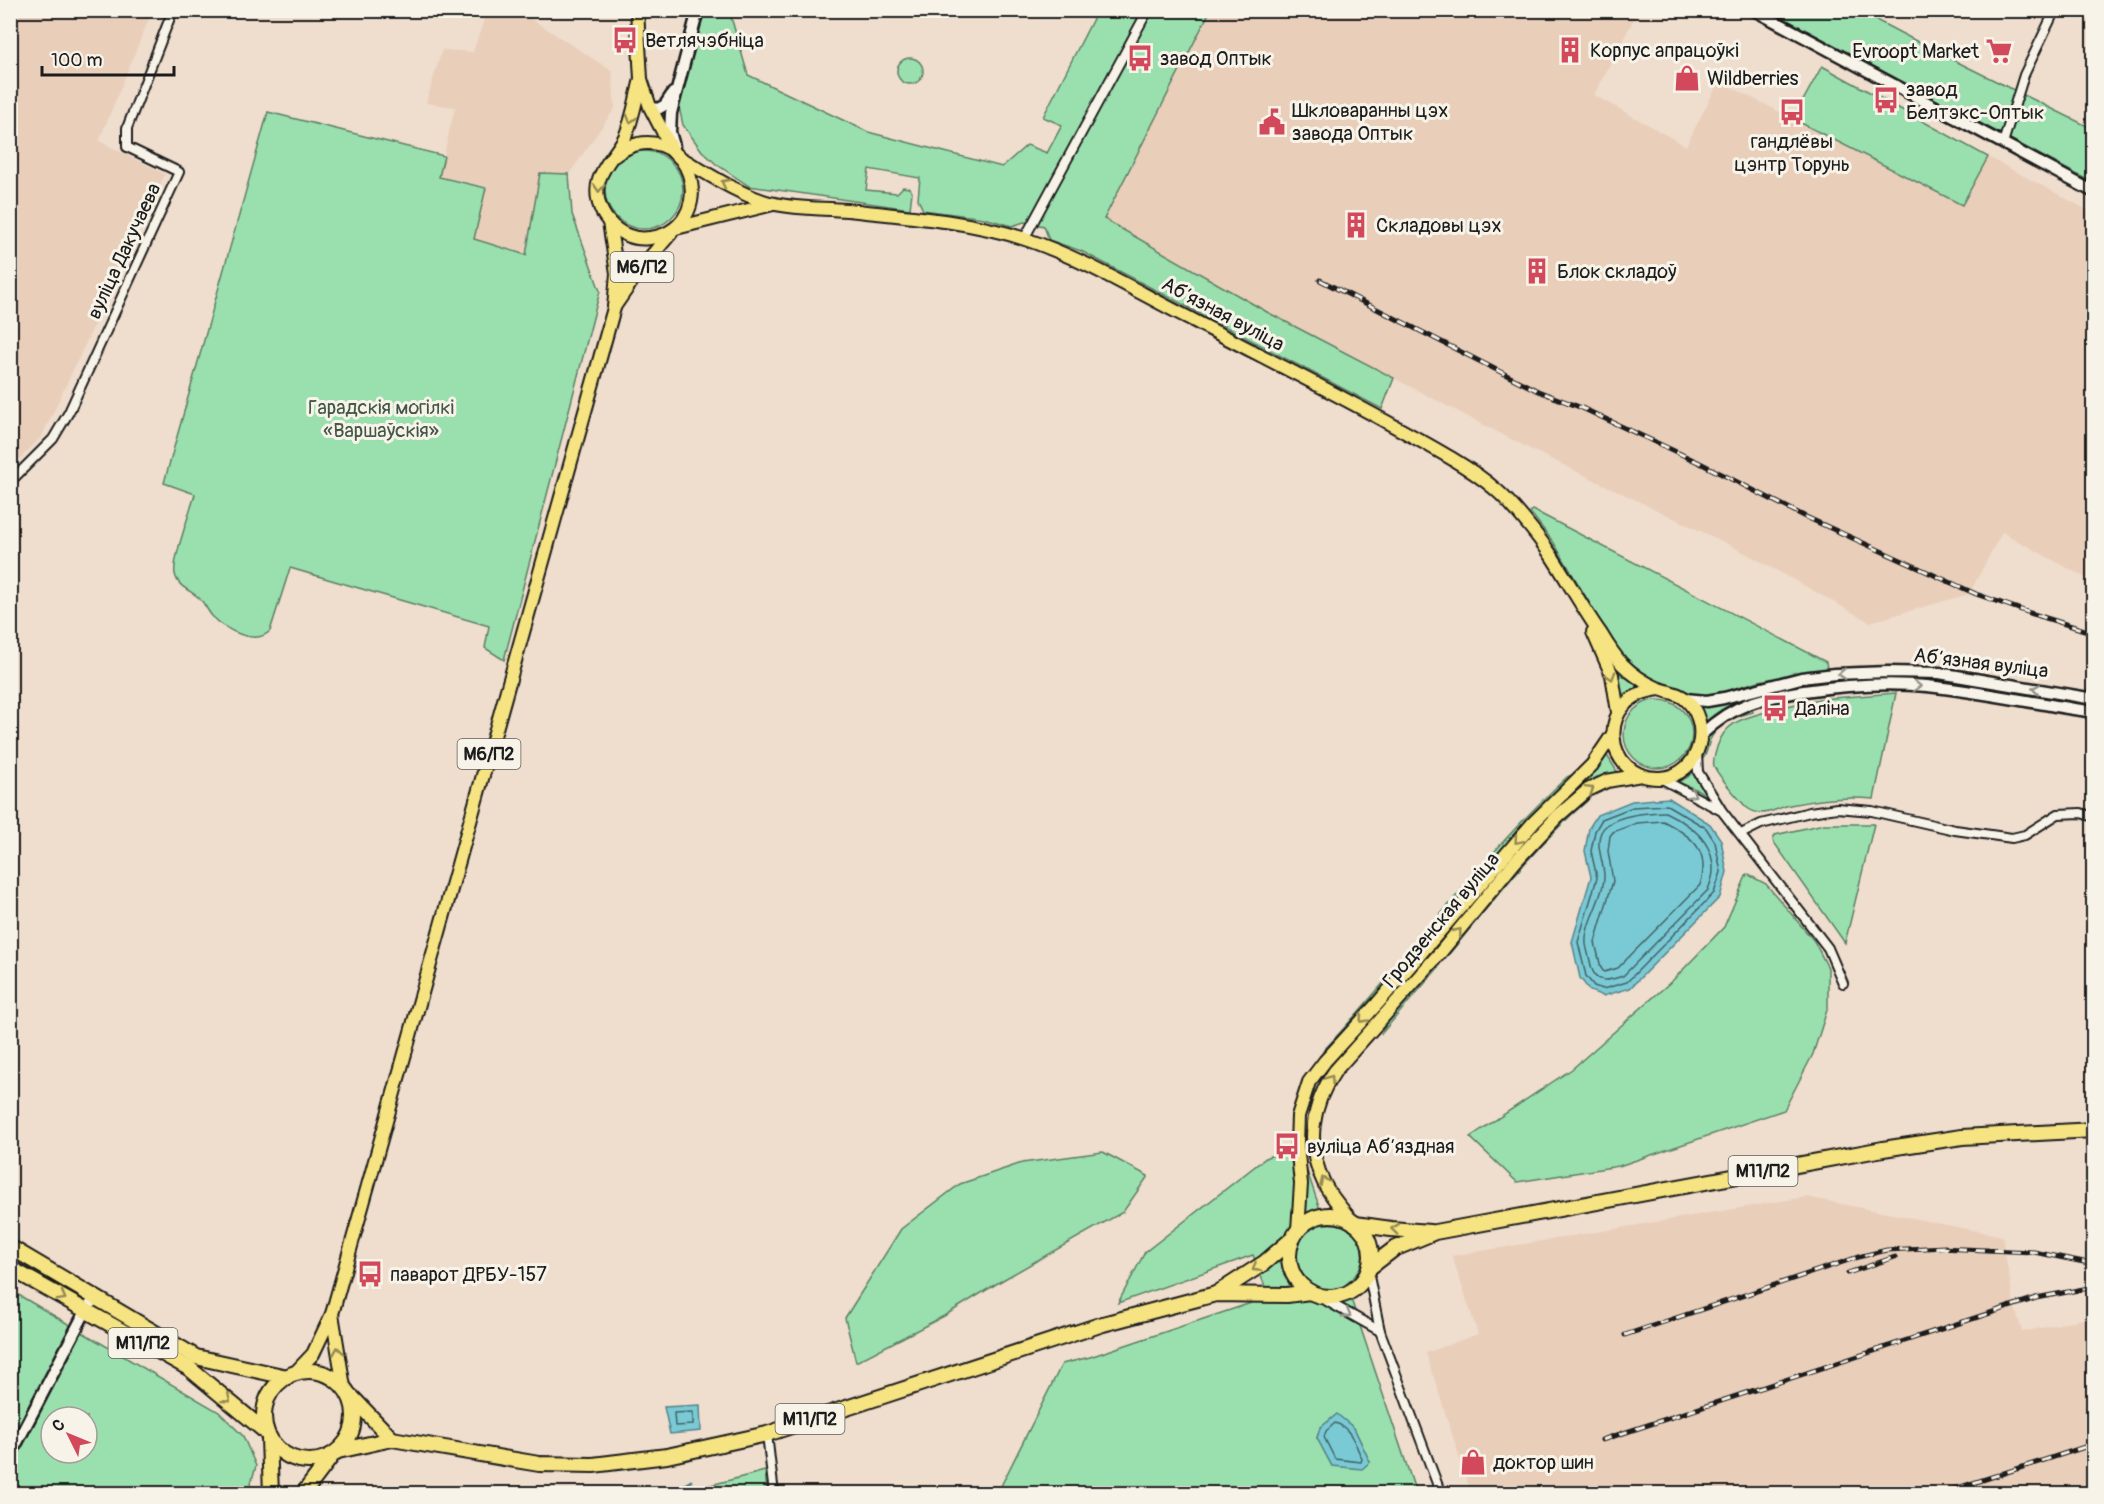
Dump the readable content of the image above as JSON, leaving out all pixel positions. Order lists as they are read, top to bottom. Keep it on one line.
{"streets":{"highway":["М11/П2"],"main road":["М6/П2","Абʼязная вуліца","Гродзенская вуліца"],"street":["вуліца Дакучаева"]},"crossings":[["М6/П2","Абʼязная вуліца"],["М6/П2","М11/П2"],["Абʼязная вуліца","Гродзенская вуліца"],["Гродзенская вуліца","М11/П2"]],"parks":["Гарадскія могілкі «Варшаўскія»"],"places":{"bus stop":["Ветлячэбніца","завод Оптык","завод Белтэкс-Оптык","гандлёвы цэнтр Торунь","Даліна","вуліца Абʼяздная","паварот ДРБУ-157"],"building":["Корпус апрацоўкі","Складовы цэх","Блок складоў"],"supermarket":["Evroopt Market"],"shop":["Wildberries","доктор шин"],"public building":["Шкловаранны цэх завода Оптык"]},"scale_bar":"100 m","north":"top left"}
